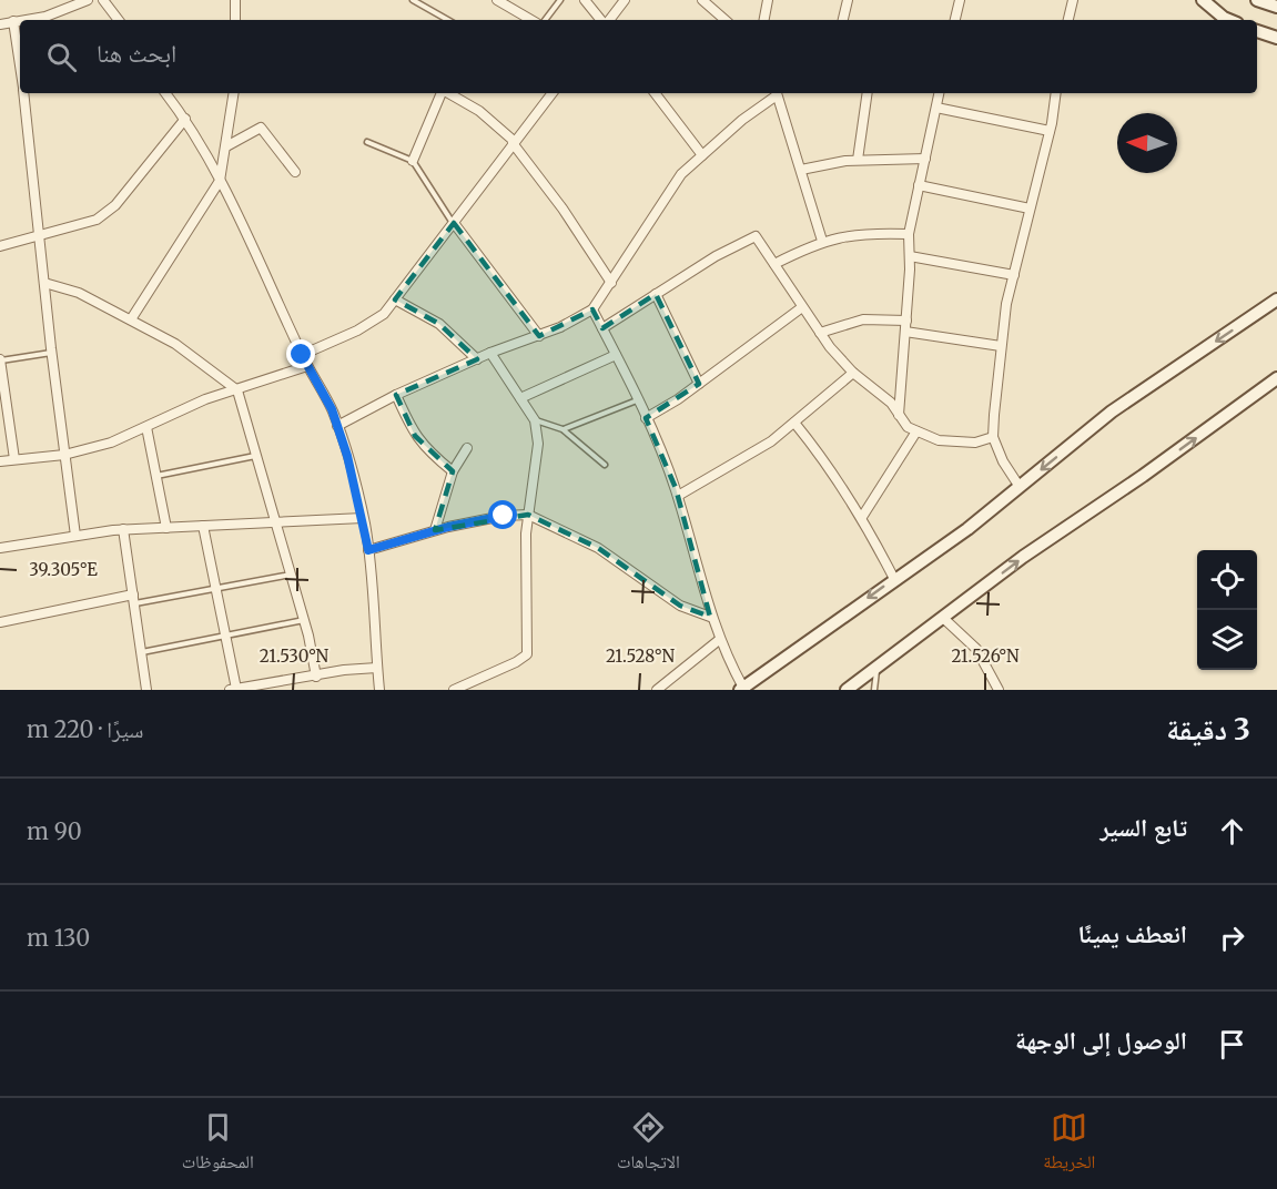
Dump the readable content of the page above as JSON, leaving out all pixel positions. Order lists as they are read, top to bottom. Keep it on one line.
{"north":"left","page":{"search":"ابحث هنا","heading":["3 دقيقة","سيرًا · 220 m"],"list":[["تابع السير","90 m"],["انعطف يمينًا","130 m"],"الوصول إلى الوجهة"],"nav":["الخريطة","الاتجاهات","المحفوظات"]},"coordinates":["39.305°E","21.530°N","21.528°N","21.526°N"]}
